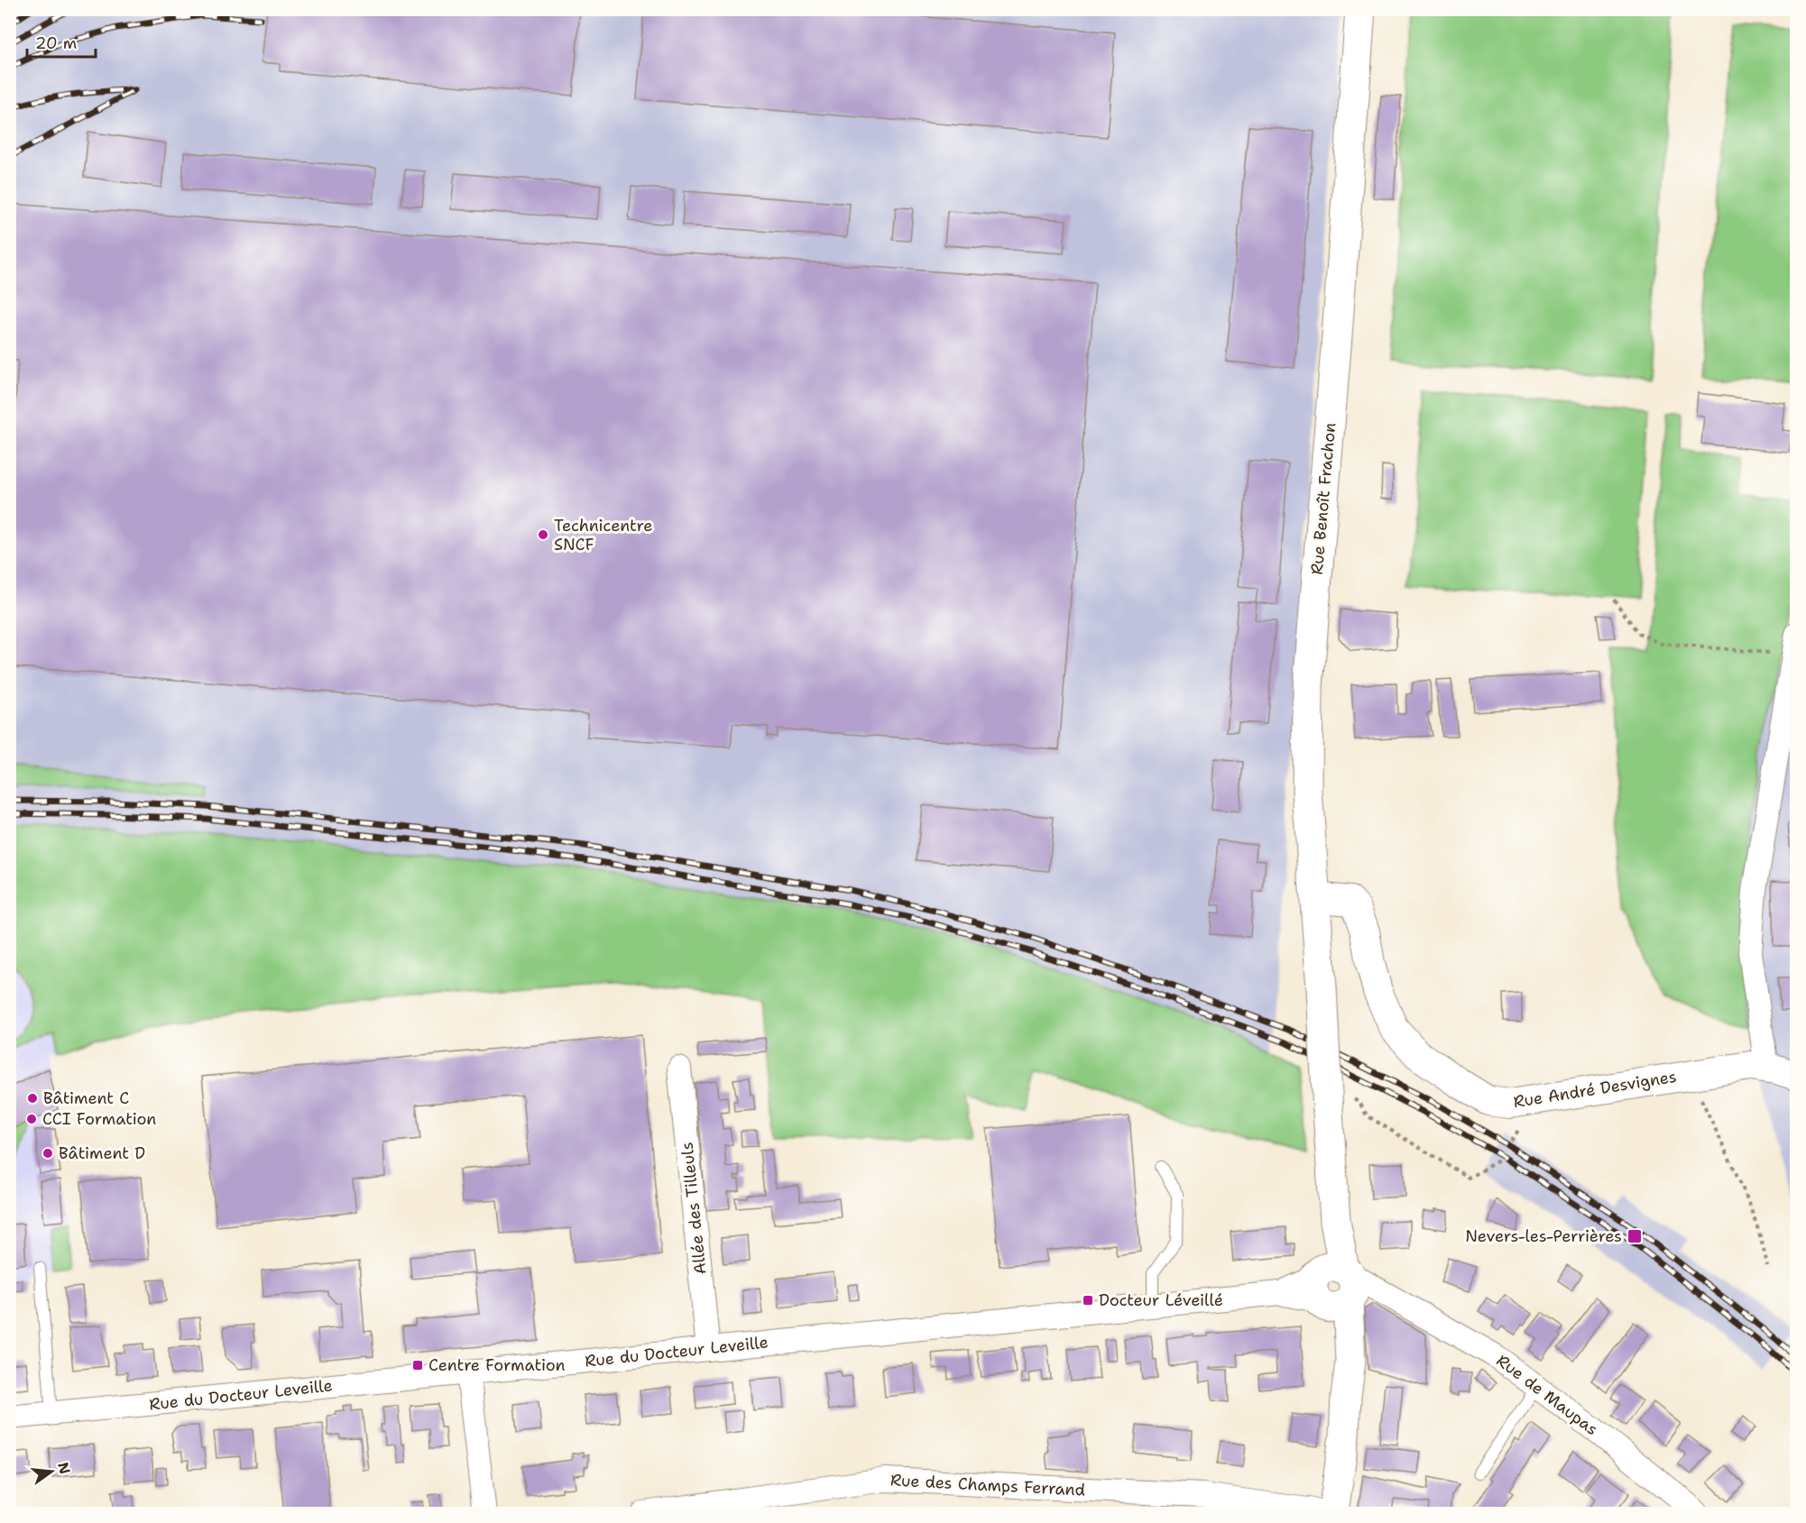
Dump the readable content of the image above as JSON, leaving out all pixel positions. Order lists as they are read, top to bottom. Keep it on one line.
{"streets":{"main road":["Rue Benoît Frachon"],"street":["Rue André Desvignes","Allée des Tilleuls","Rue du Docteur Leveille","Rue de Maupas","Rue des Champs Ferrand"]},"crossings":[["Rue Benoît Frachon","Rue André Desvignes"],["Rue Benoît Frachon","Rue du Docteur Leveille"],["Rue Benoît Frachon","Rue de Maupas"],["Allée des Tilleuls","Rue du Docteur Leveille"],["Rue du Docteur Leveille","Rue de Maupas"]],"places":{"other":["Technicentre SNCF","Bâtiment C","CCI Formation","Bâtiment D"],"transit":["Nevers-les-Perrières","Docteur Léveillé","Centre Formation"]},"scale_bar":"20 m","north":"right"}
